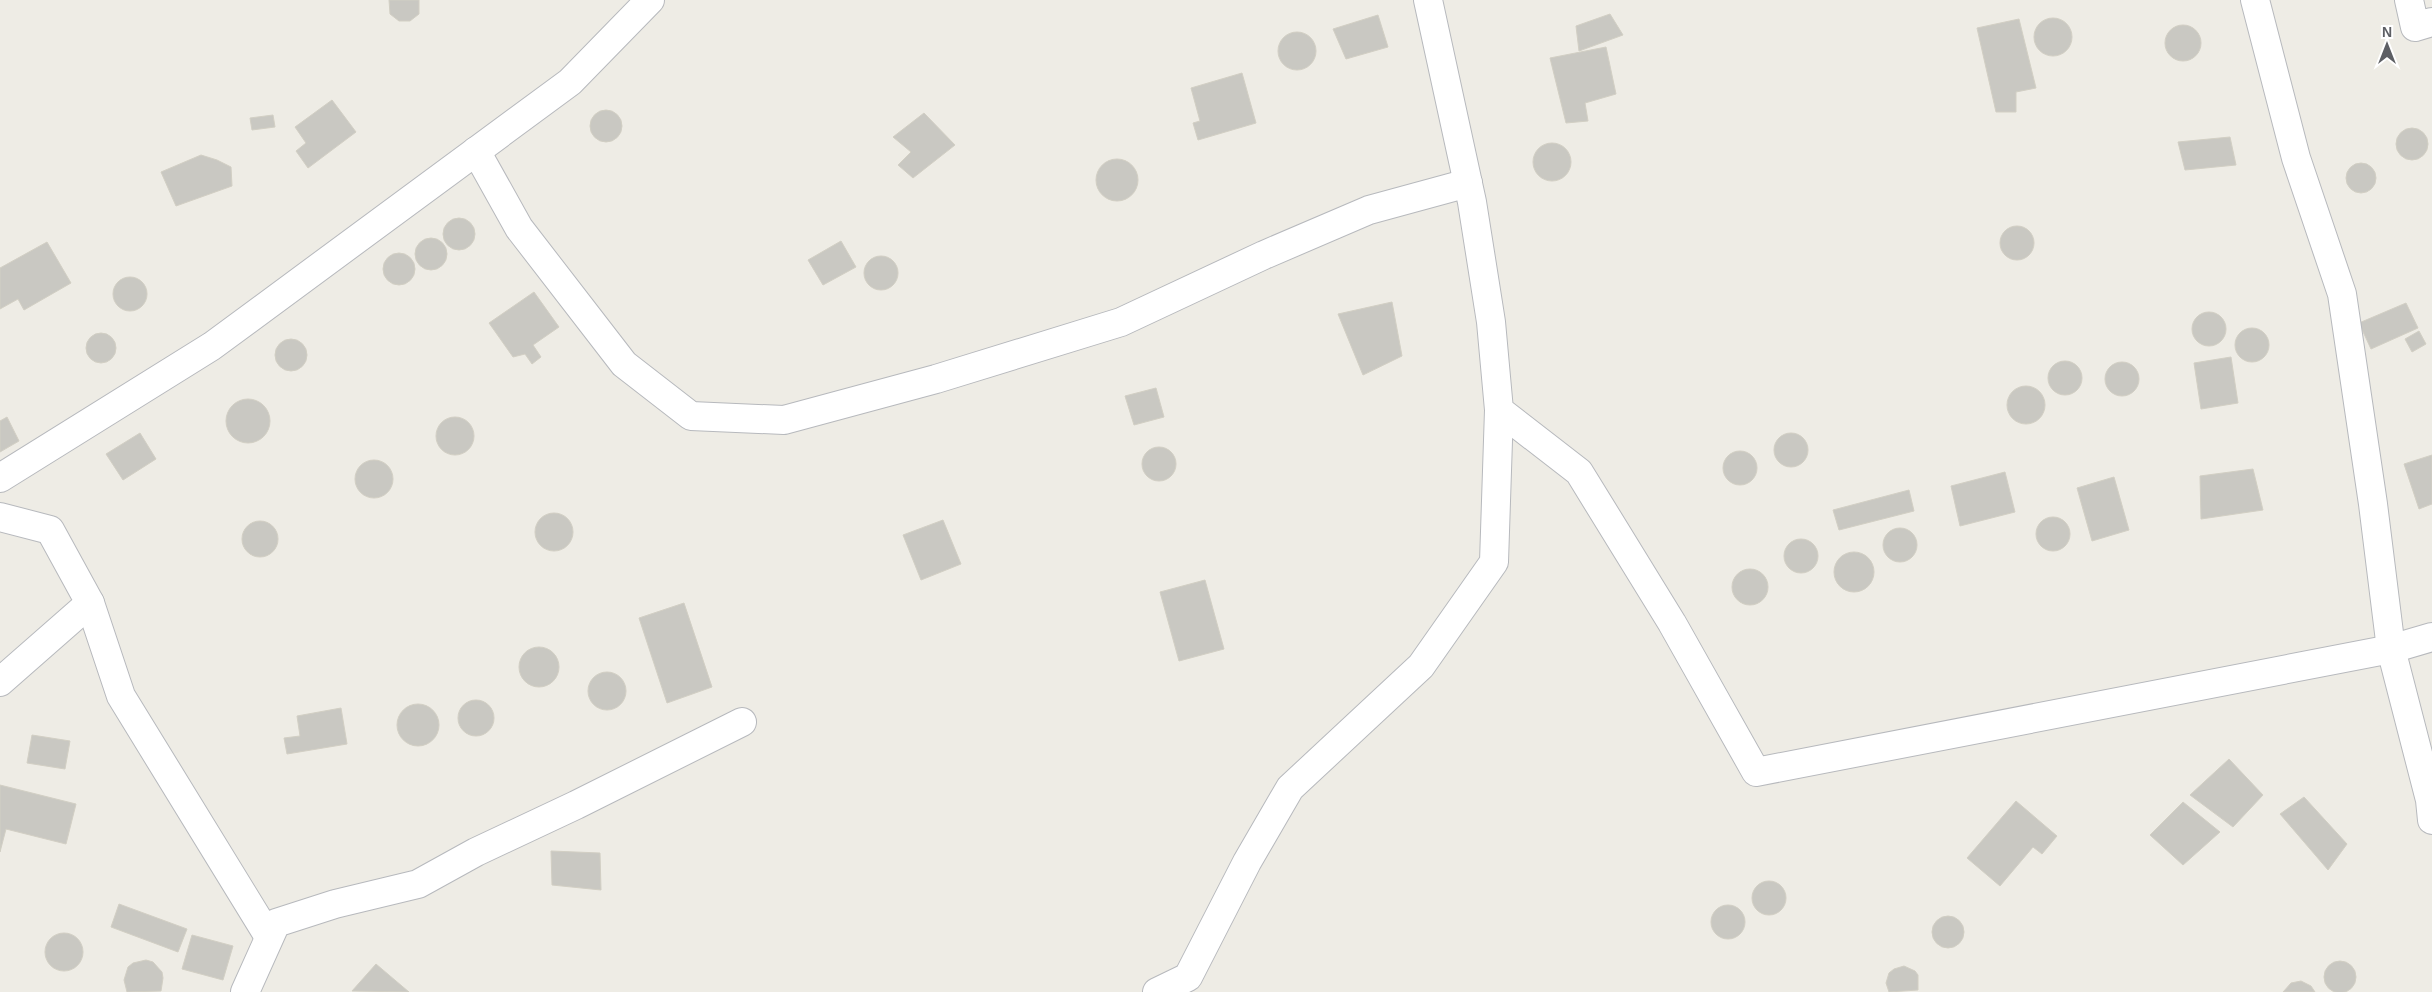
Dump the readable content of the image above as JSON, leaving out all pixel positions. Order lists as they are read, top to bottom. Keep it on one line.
{"north":"top"}
